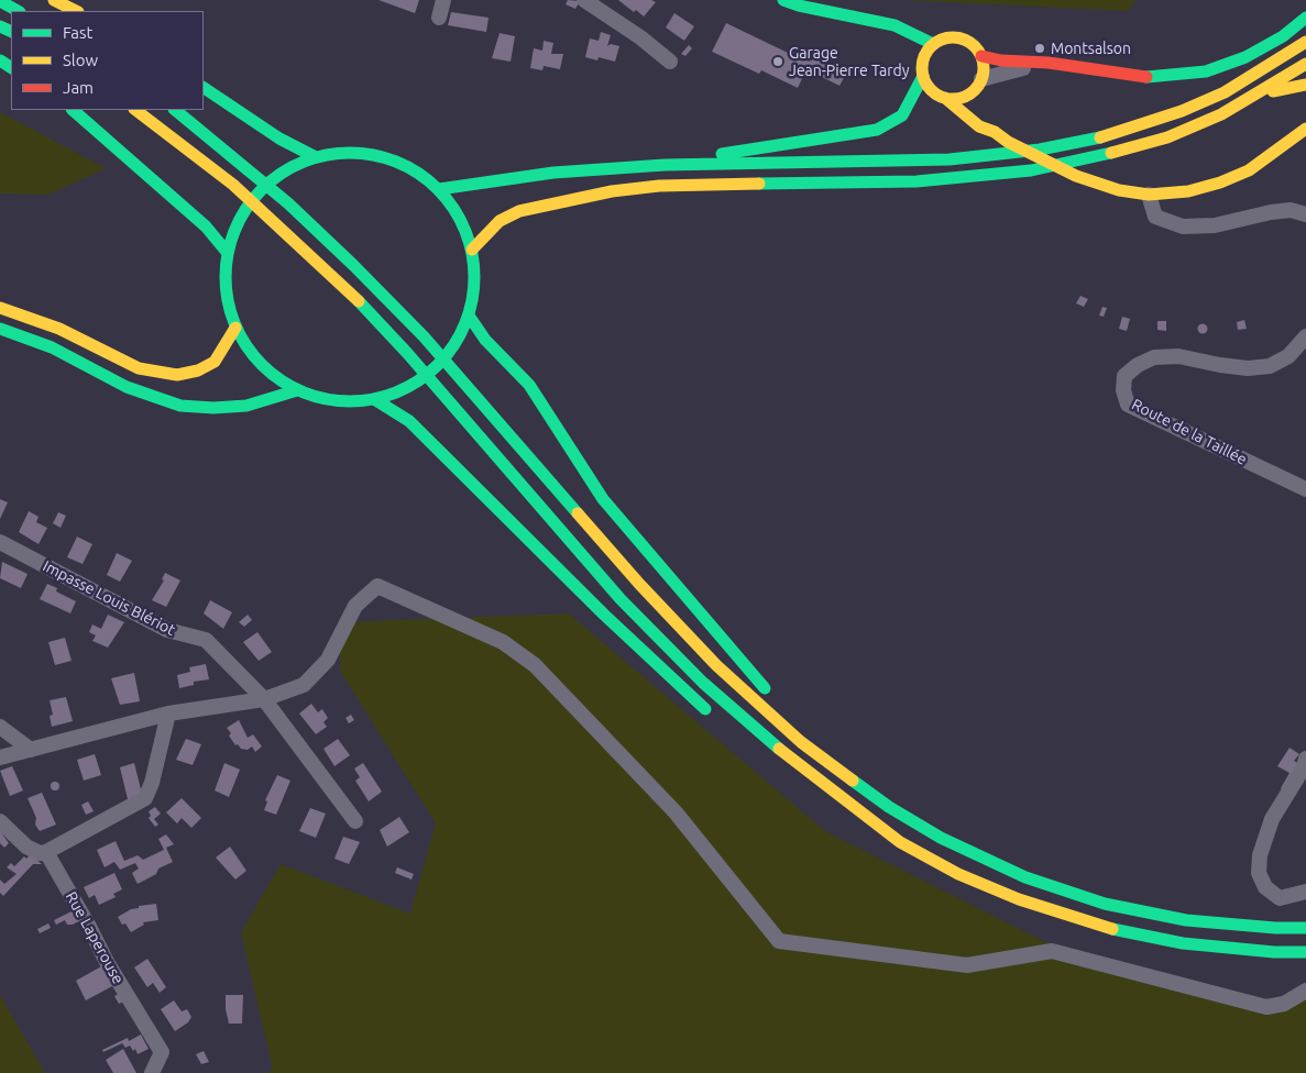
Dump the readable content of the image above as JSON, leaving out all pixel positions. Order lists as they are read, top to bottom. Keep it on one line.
{"streets":{"street":["Route de la Taillée","Impasse Louis Blériot","Rue Laperouse"]},"places":["Montsalson","Garage Jean-Pierre Tardy"],"legend":["Fast","Slow","Jam"]}
